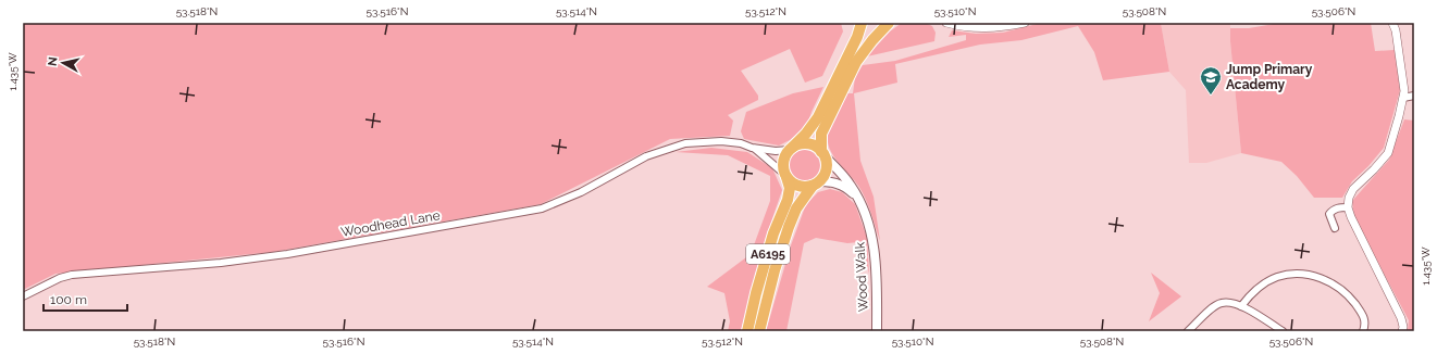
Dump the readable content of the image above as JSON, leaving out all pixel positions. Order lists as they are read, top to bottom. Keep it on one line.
{"streets":{"highway":["A6195"],"main road":["Wood Walk"],"street":["Woodhead Lane"]},"crossings":[["Woodhead Lane","A6195"],["Woodhead Lane","Wood Walk"],["A6195","Wood Walk"]],"places":{"school or university":["Jump Primary Academy"]},"scale_bar":"100 m","north":"left","coordinates":["53.518°N","53.516°N","53.514°N","53.512°N","53.510°N","53.508°N","53.506°N","1.435°W"]}
